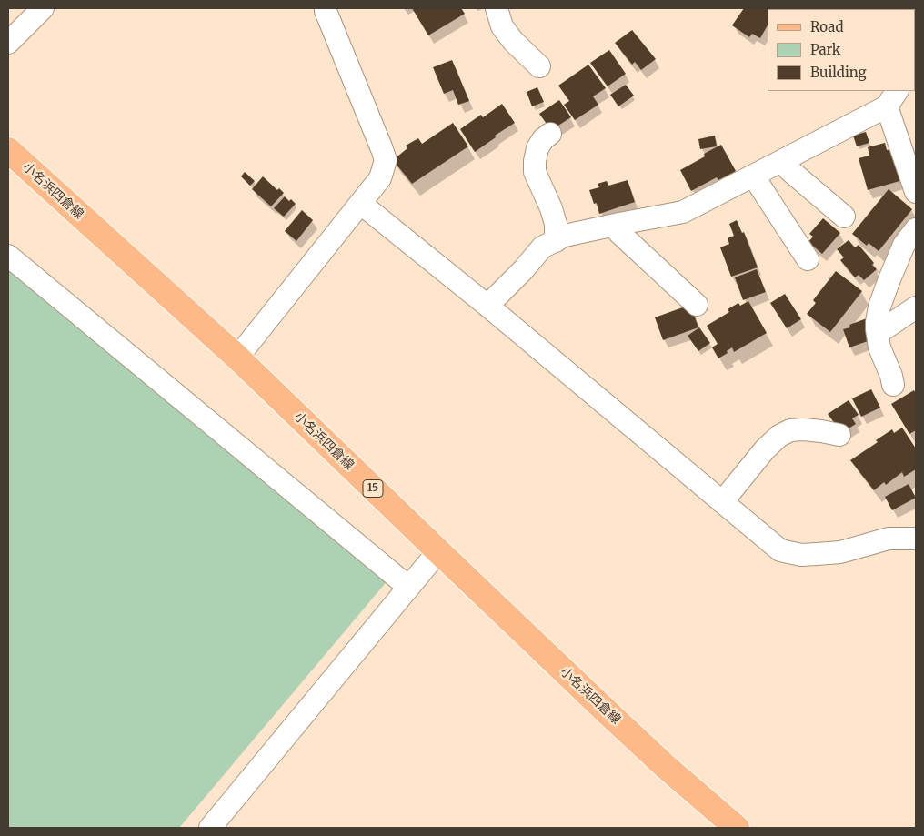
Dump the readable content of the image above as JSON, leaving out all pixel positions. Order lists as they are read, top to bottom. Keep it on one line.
{"streets":{"main road":["小名浜四倉線","15"]},"legend":["Road","Park","Building"]}
